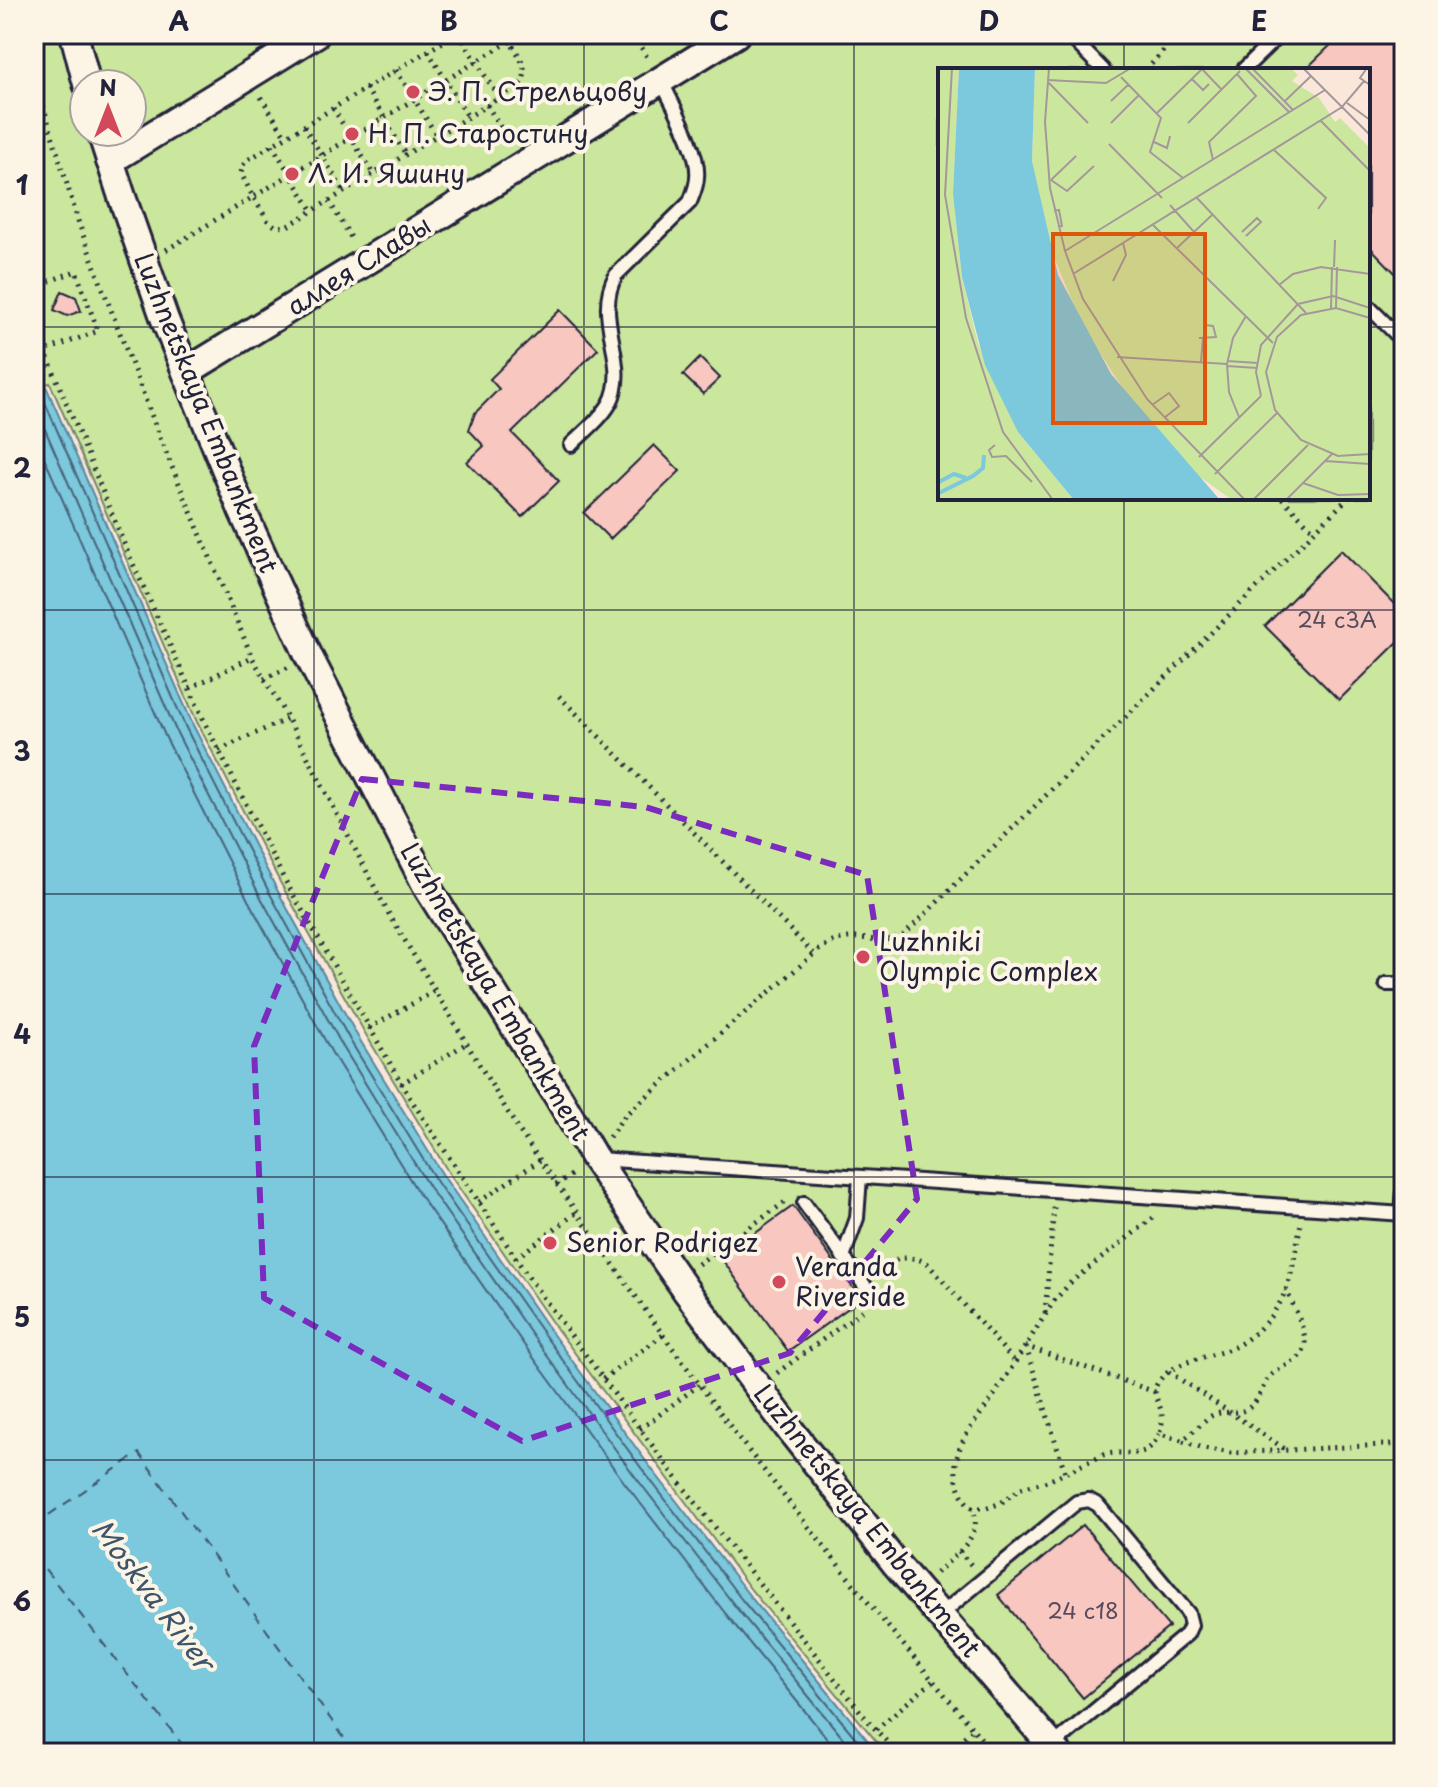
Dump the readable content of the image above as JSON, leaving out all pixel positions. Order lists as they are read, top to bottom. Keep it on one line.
{"streets":{"street":["аллея Славы","Luzhnetskaya Embankment"]},"crossings":[["аллея Славы","Luzhnetskaya Embankment"]],"water":["Moskva River"],"places":["Э. П. Стрельцову","Н. П. Старостину","Л. И. Яшину","Luzhniki Olympic Complex","Senior Rodrigez","Veranda Riverside"],"house_numbers":["24 с3А","24 с18"],"north":"top","grid":{"columns":["A","B","C","D","E"],"rows":["1","2","3","4","5","6"]}}
